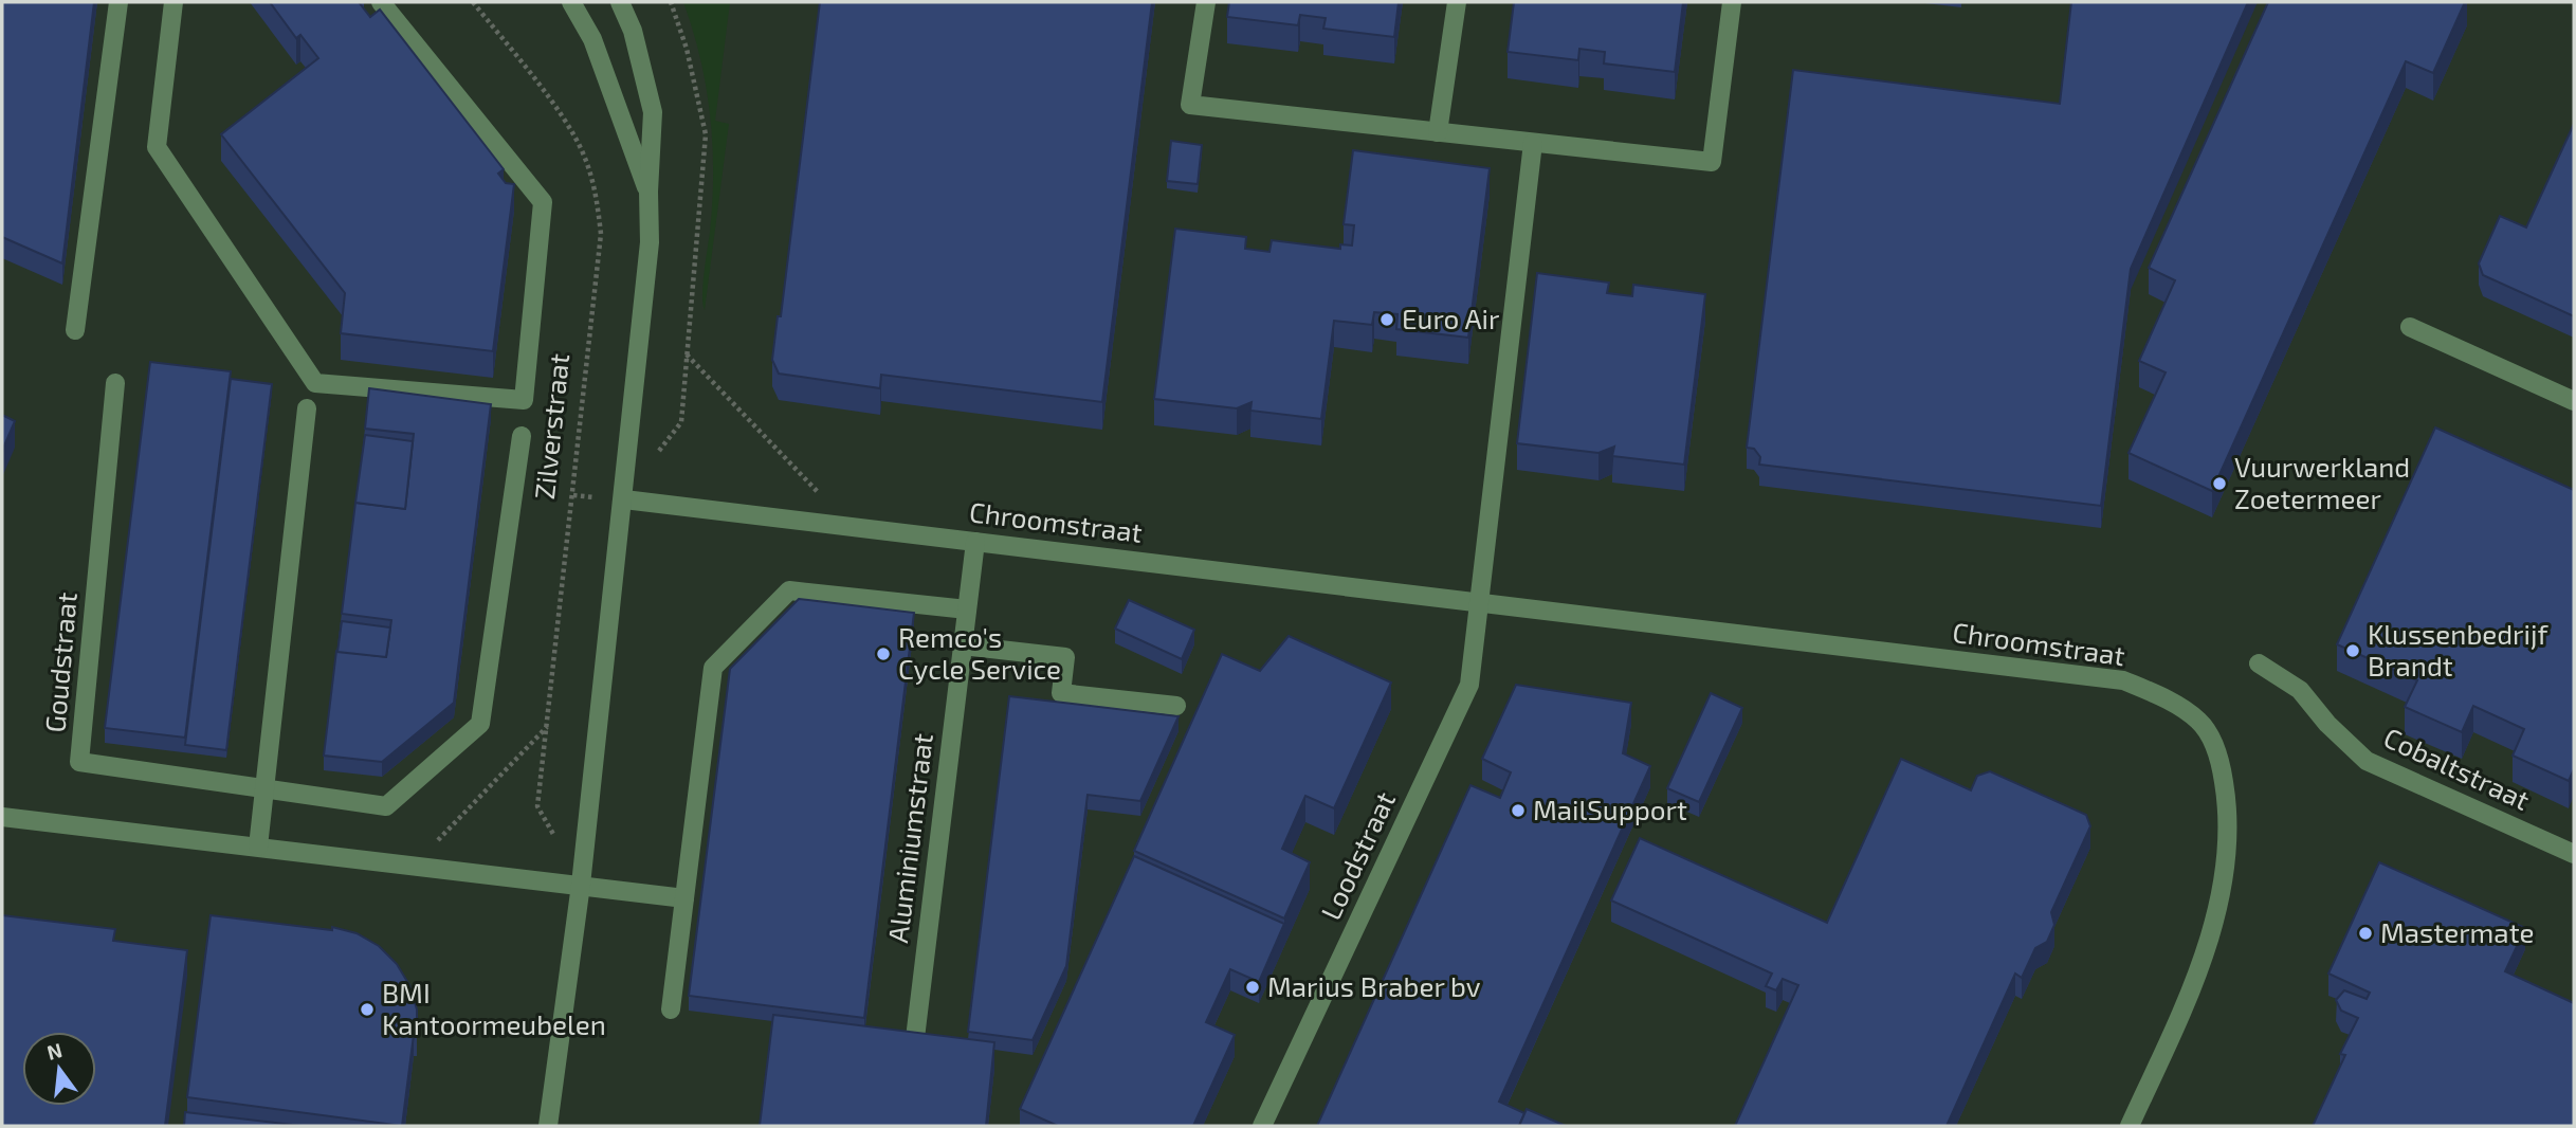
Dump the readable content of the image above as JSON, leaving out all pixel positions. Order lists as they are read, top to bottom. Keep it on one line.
{"streets":{"street":["Chroomstraat","Goudstraat","Cobaltstraat","Aluminiumstraat","Loodstraat"],"path":["Zilverstraat"]},"crossings":[["Chroomstraat","Aluminiumstraat"],["Chroomstraat","Loodstraat"]],"places":["Euro Air","Vuurwerkland Zoetermeer","Klussenbedrijf Brandt","Remco's Cycle Service","MailSupport","Mastermate","Marius Braber bv","BMI Kantoormeubelen"],"north":"top"}
